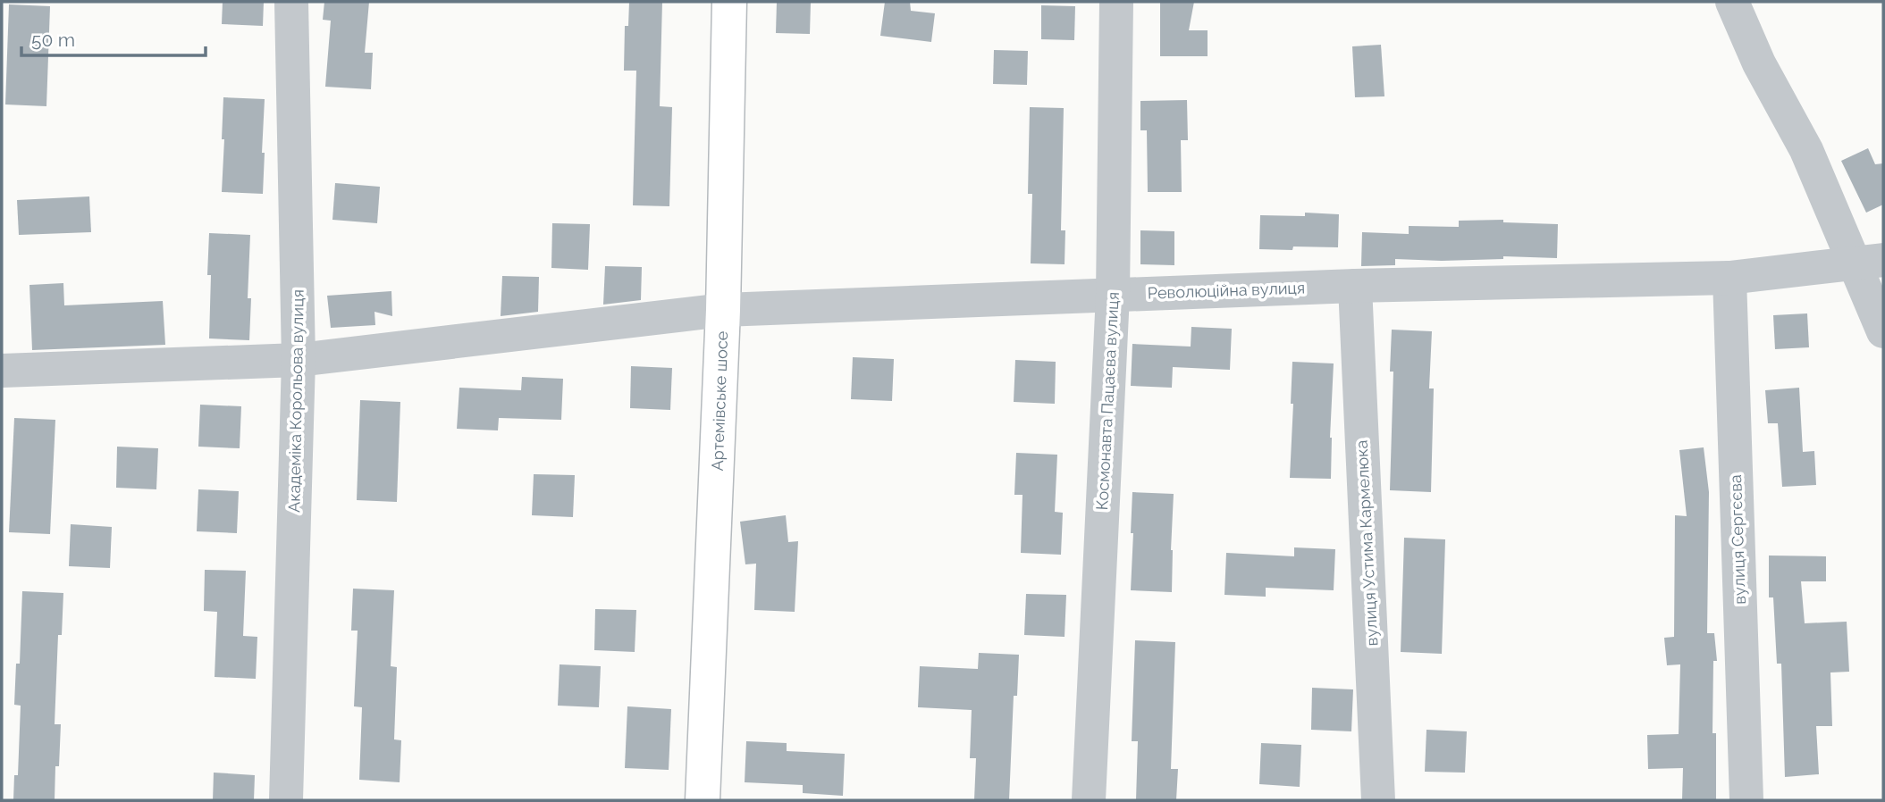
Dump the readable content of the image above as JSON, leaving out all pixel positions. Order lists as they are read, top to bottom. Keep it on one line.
{"streets":{"main road":["Артемівське шосе"],"street":["Революційна вулиця","Академіка Корольова вулиця","Космонавта Пацаєва вулиця","вулиця Сергєєва","вулиця Устима Кармелюка"]},"crossings":[["Революційна вулиця","Академіка Корольова вулиця"],["Революційна вулиця","Артемівське шосе"],["Революційна вулиця","Космонавта Пацаєва вулиця"],["Революційна вулиця","вулиця Сергєєва"],["Революційна вулиця","вулиця Устима Кармелюка"]],"scale_bar":"50 m"}
